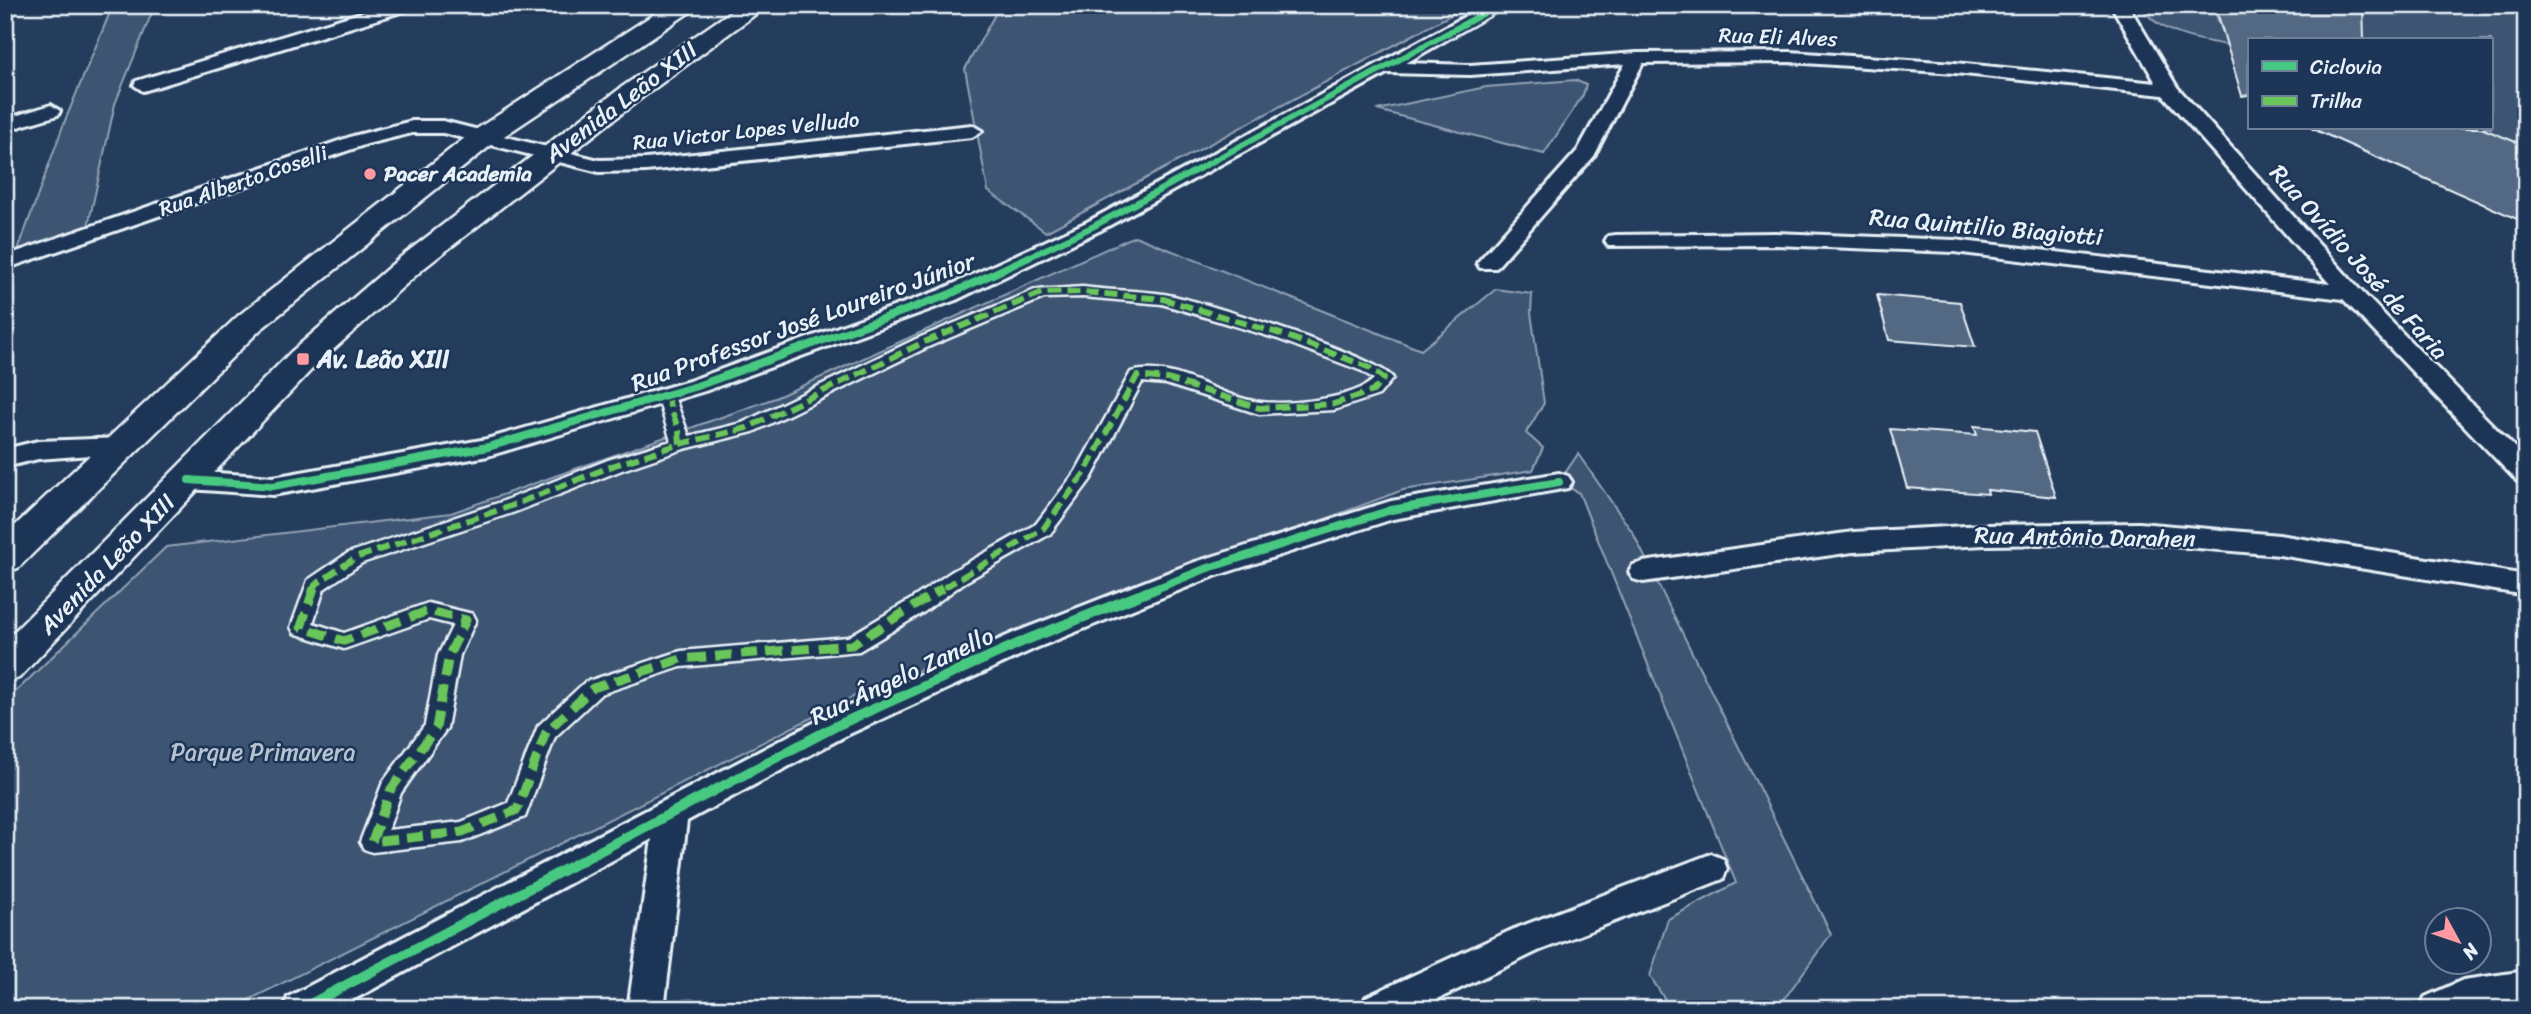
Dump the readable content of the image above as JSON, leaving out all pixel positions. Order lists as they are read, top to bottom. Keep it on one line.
{"streets":{"main road":["Avenida Leão XIII"],"street":["Rua Eli Alves","Rua Victor Lopes Velludo","Rua Alberto Coselli","Rua Quintilio Biagiotti","Rua Ovídio José de Faria","Rua Professor José Loureiro Júnior","Rua Antônio Darahen","Rua Ângelo Zanello"]},"crossings":[["Rua Eli Alves","Rua Ovídio José de Faria"],["Rua Eli Alves","Rua Professor José Loureiro Júnior"],["Avenida Leão XIII","Rua Victor Lopes Velludo"],["Avenida Leão XIII","Rua Alberto Coselli"],["Avenida Leão XIII","Rua Professor José Loureiro Júnior"],["Rua Victor Lopes Velludo","Rua Alberto Coselli"],["Rua Quintilio Biagiotti","Rua Ovídio José de Faria"]],"parks":["Parque Primavera"],"places":{"other":["Pacer Academia"],"transit":["Av. Leão XIII"]},"legend":["Ciclovia","Trilha"],"north":"bottom right"}
